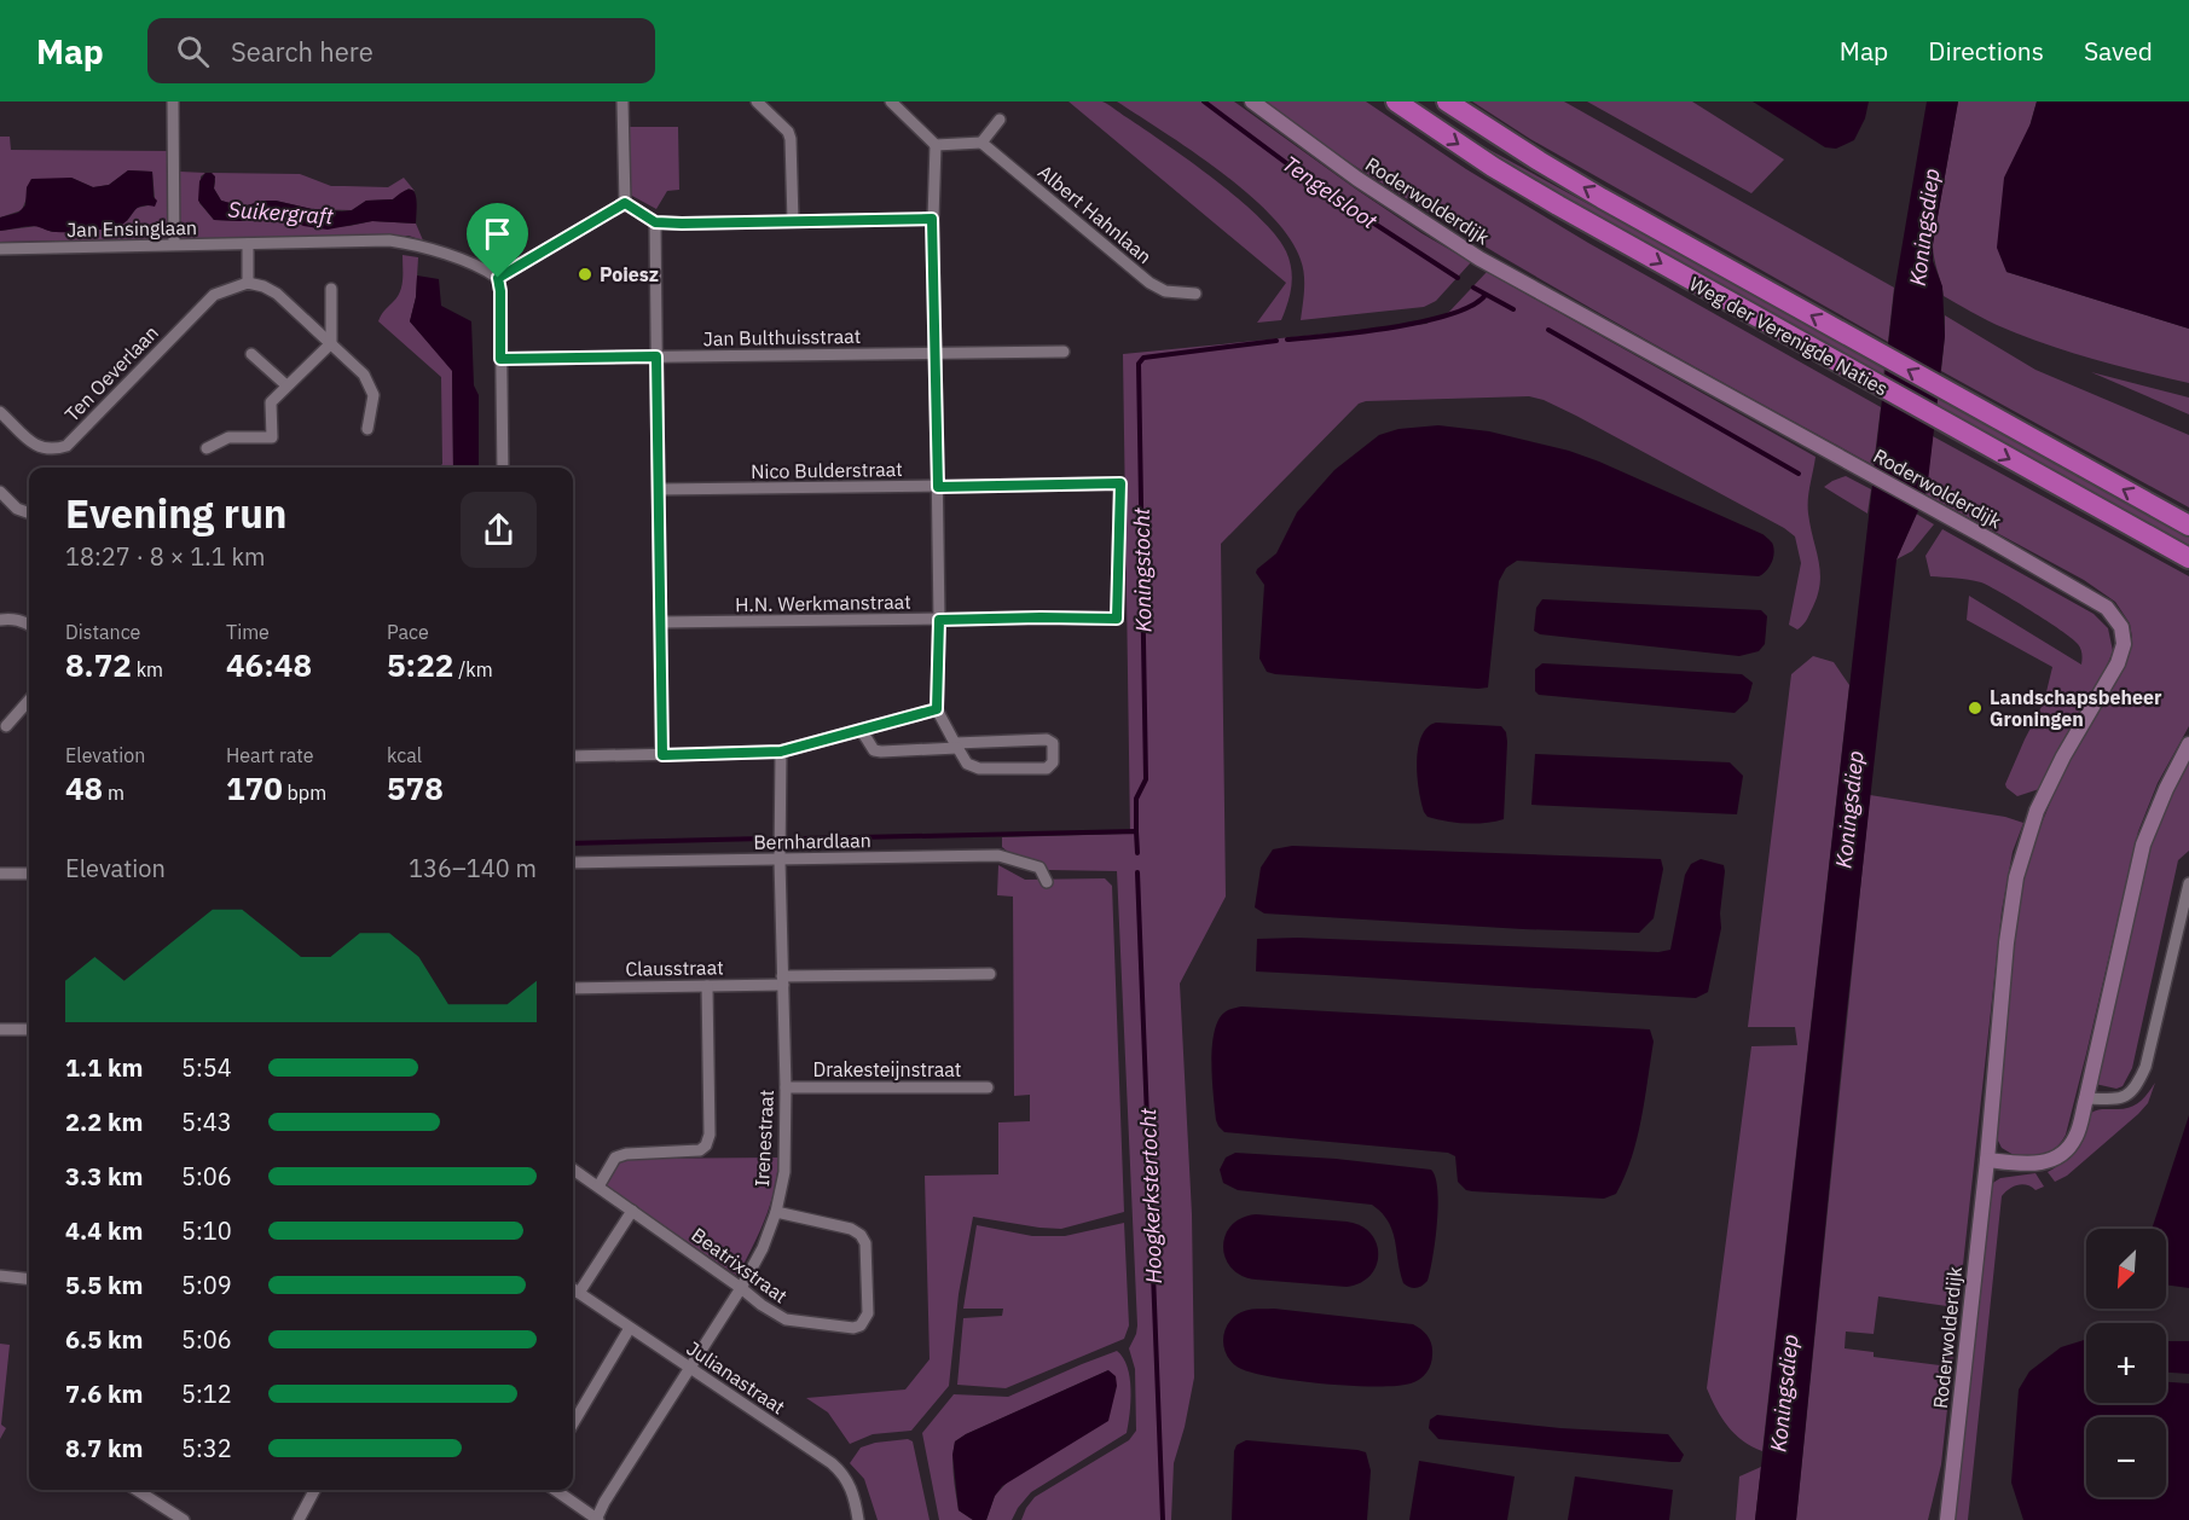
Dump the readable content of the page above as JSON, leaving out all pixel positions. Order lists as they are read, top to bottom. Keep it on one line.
{"streets":{"highway":["Weg der Verenigde Naties"],"street":["Roderwolderdijk","Albert Hahnlaan","Jan Ensinglaan","Jan Bulthuisstraat","Ten Oeverlaan","Nico Bulderstraat","H.N. Werkmanstraat","Bernhardlaan","Clausstraat","Drakesteijnstraat","Irenestraat","Beatrixstraat","Julianastraat"]},"crossings":[["Nico Bulderstraat","H.N. Werkmanstraat"],["Bernhardlaan","Irenestraat"],["Clausstraat","Irenestraat"],["Drakesteijnstraat","Irenestraat"],["Irenestraat","Beatrixstraat"],["Irenestraat","Julianastraat"]],"water":["Tengelsloot","Suikergraft","Koningsdiep","Koningstocht","Hoogkerkstertocht"],"places":["Poiesz","Landschapsbeheer Groningen"],"north":"bottom left","page":{"header":"Map","search":"Search here","nav":["Map","Directions","Saved"],"heading":["Evening run","18:27 · 8 × 1.1 km"],"stats":[["Distance","8.72 km"],["Time","46:48"],["Pace","5:22 /km"],["Elevation","48 m"],["Heart rate","170 bpm"],["kcal","578"]],"chart":["Elevation","136–140 m"],"list":[{"name":"1.1 km","note":"5:54"},{"name":"2.2 km","note":"5:43"},{"name":"3.3 km","note":"5:06"},{"name":"4.4 km","note":"5:10"},{"name":"5.5 km","note":"5:09"},{"name":"6.5 km","note":"5:06"},{"name":"7.6 km","note":"5:12"},{"name":"8.7 km","note":"5:32"}],"map_buttons":["+","−"]}}
